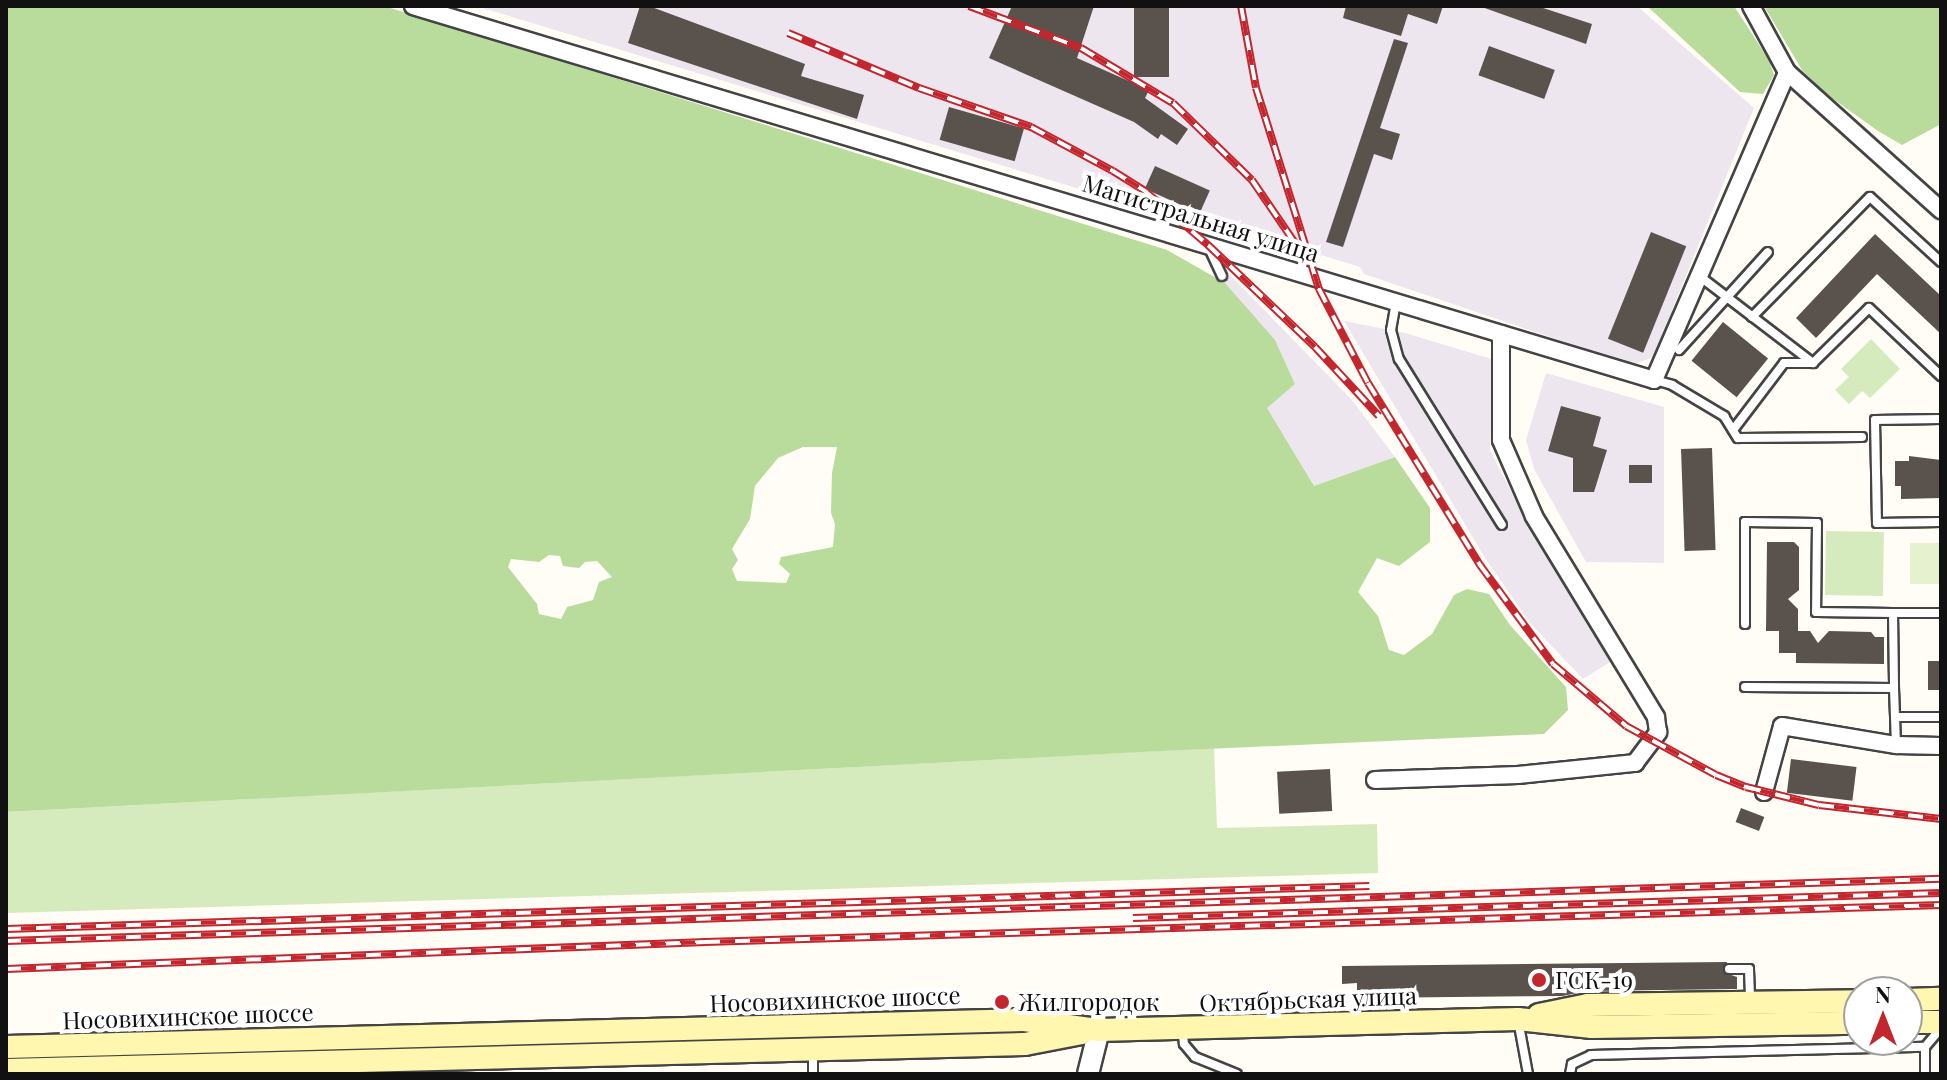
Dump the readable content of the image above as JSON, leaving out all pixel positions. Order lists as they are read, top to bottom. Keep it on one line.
{"streets":{"main road":["Носовихинское шоссе","Октябрьская улица"],"street":["Магистральная улица"]},"crossings":[["Носовихинское шоссе","Октябрьская улица"]],"places":["ГСК-19","Жилгородок"],"north":"top"}
